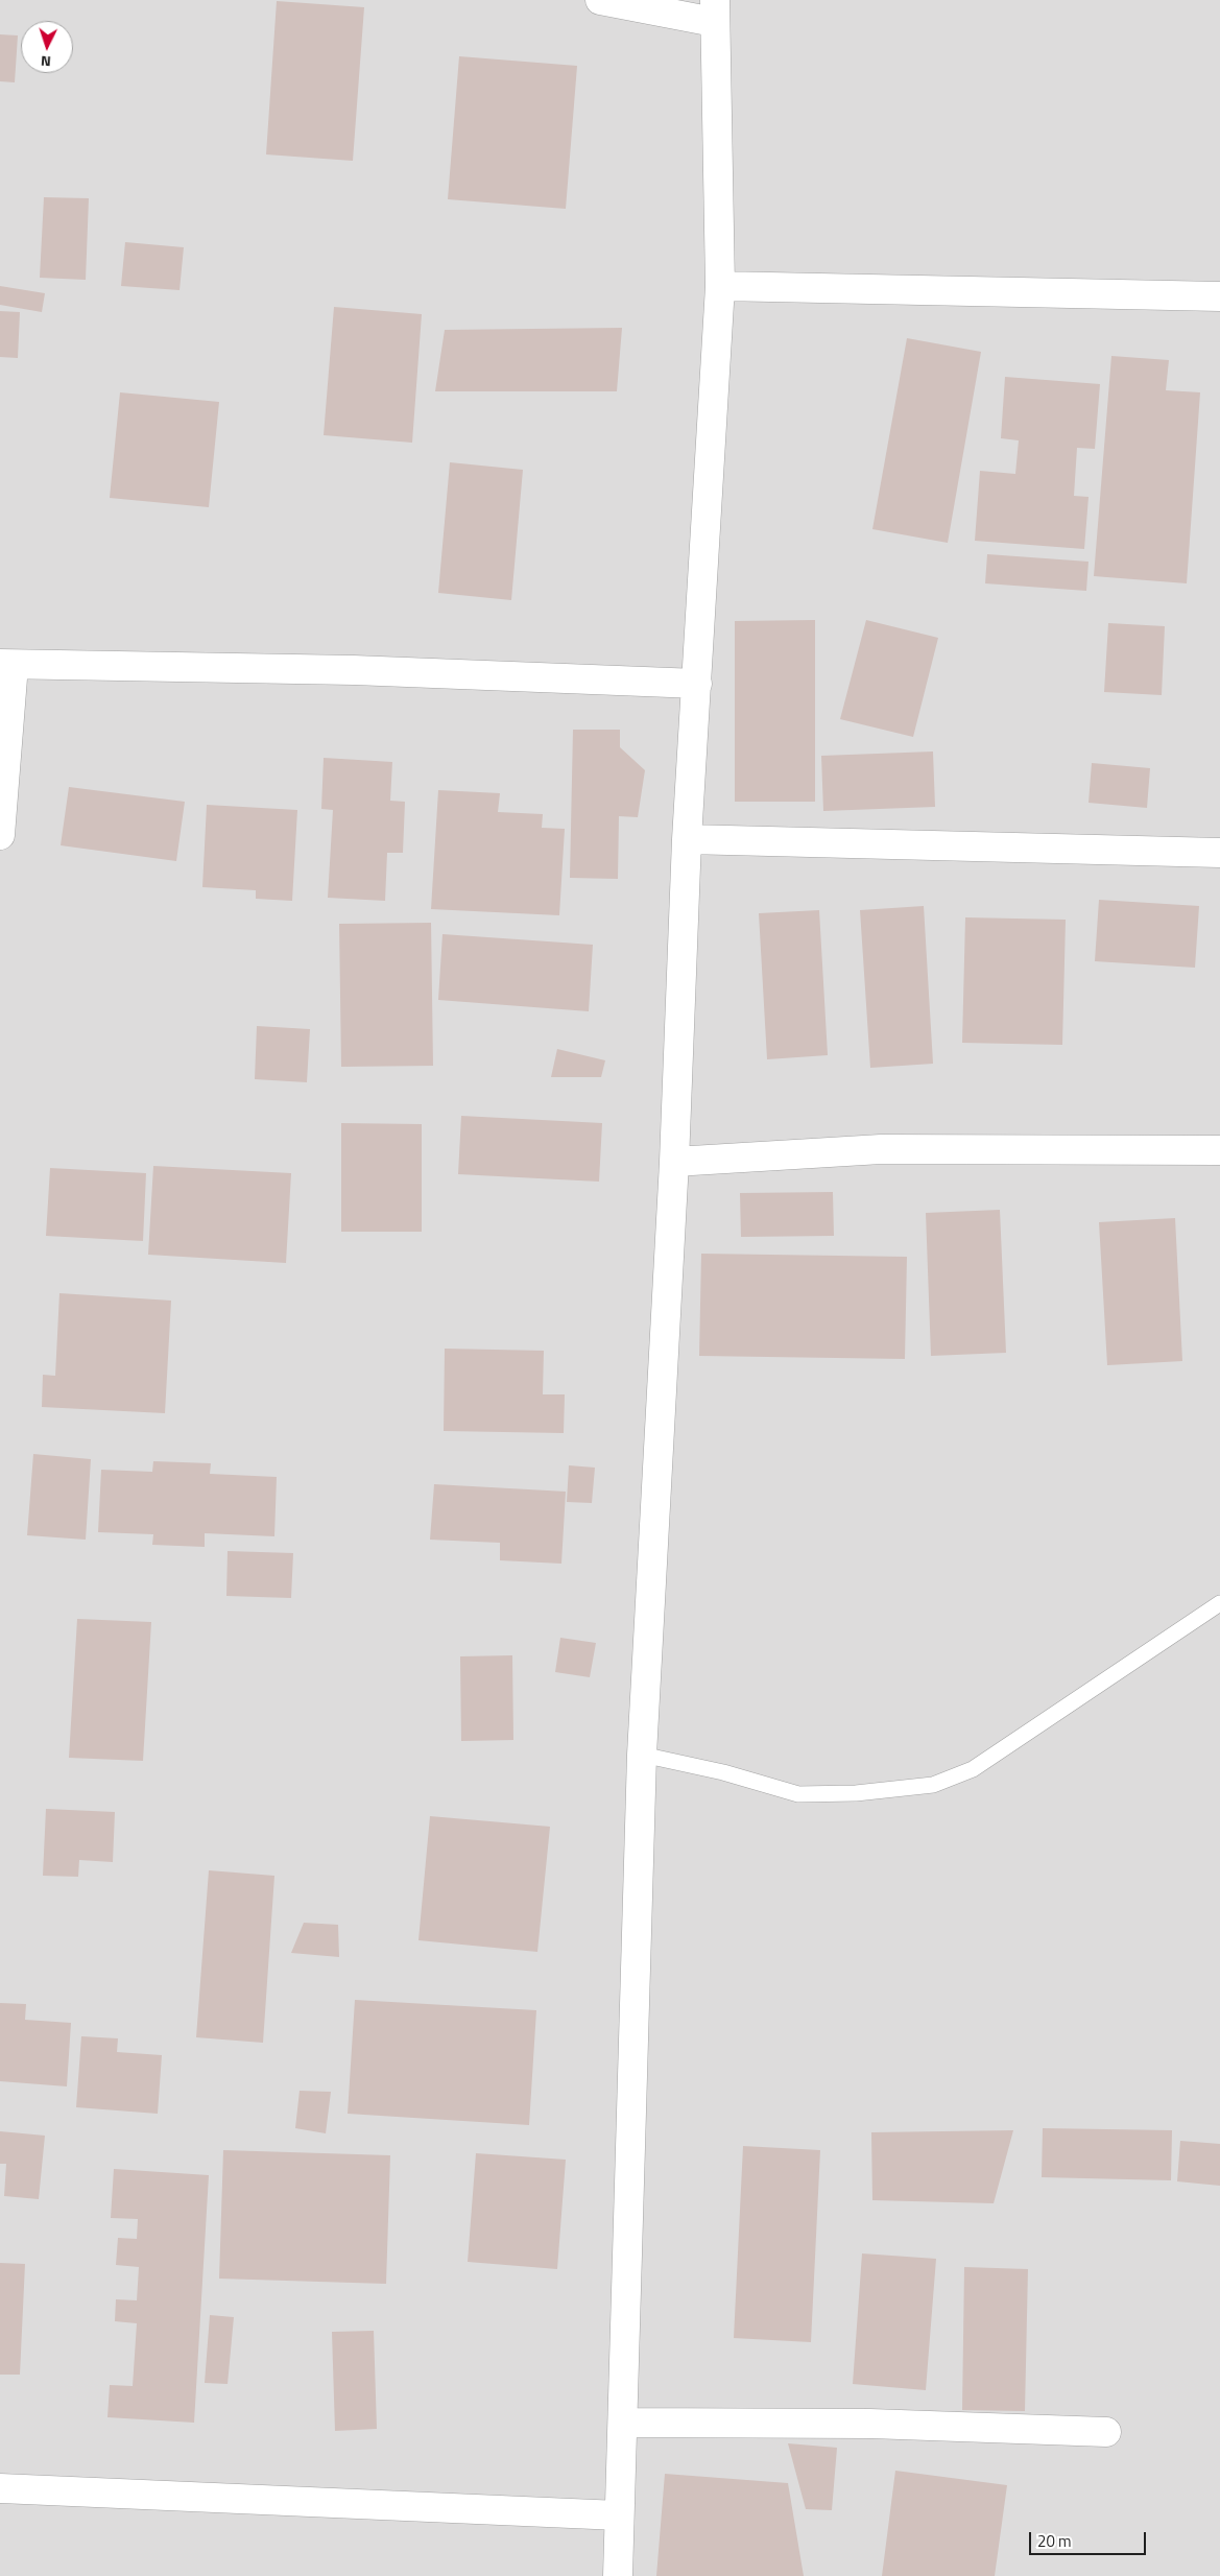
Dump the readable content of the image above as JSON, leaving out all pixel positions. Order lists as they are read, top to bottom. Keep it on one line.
{"scale_bar":"20 m","north":"bottom"}
